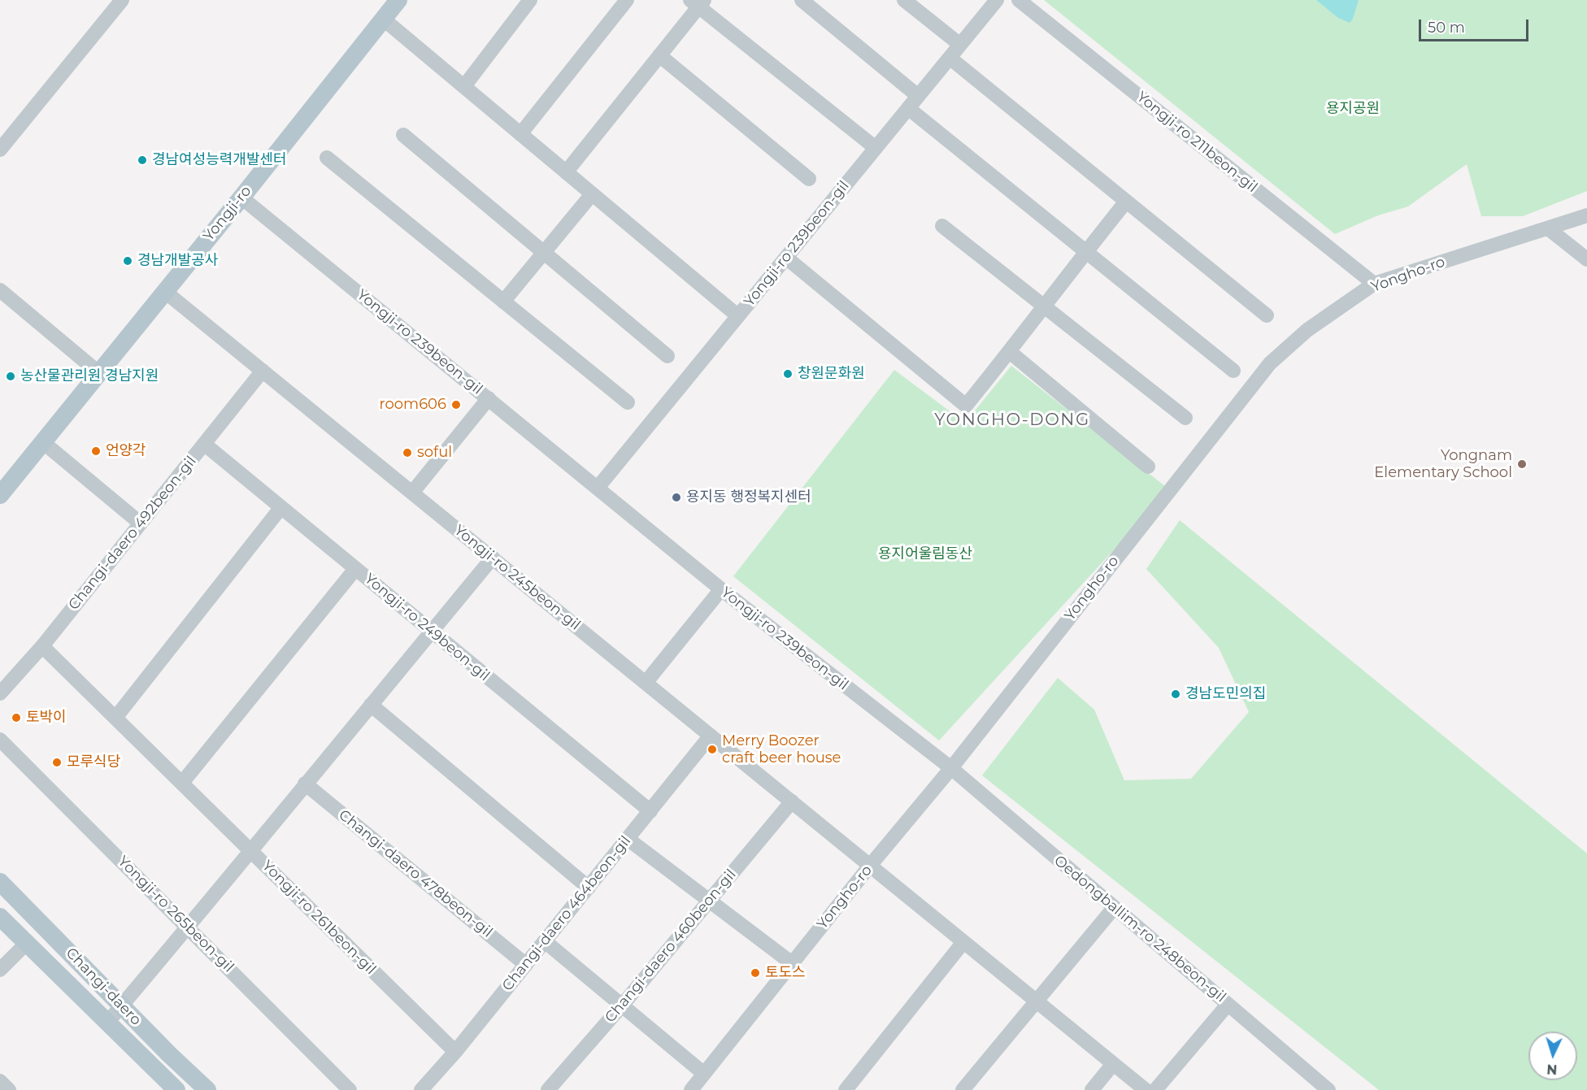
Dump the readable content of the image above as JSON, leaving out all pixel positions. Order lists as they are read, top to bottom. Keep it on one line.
{"streets":{"main road":["Yongji-ro","Changi-daero"],"street":["Yongji-ro 211beon-gil","Yongji-ro 239beon-gil","Yongho-ro","Changi-daero 492beon-gil","Yongji-ro 245beon-gil","Yongji-ro 249beon-gil","Changi-daero 478beon-gil","Changi-daero 464beon-gil","Yongji-ro 265beon-gil","Yongji-ro 261beon-gil","Oedongballim-ro 248beon-gil","Changi-daero 460beon-gil"]},"crossings":[["Yongji-ro 211beon-gil","Yongho-ro"],["Yongji-ro","Yongji-ro 239beon-gil"],["Yongji-ro","Yongji-ro 245beon-gil"],["Yongji-ro 239beon-gil","Yongho-ro"],["Yongji-ro 239beon-gil","Oedongballim-ro 248beon-gil"],["Yongho-ro","Yongji-ro 245beon-gil"],["Yongho-ro","Oedongballim-ro 248beon-gil"],["Changi-daero 492beon-gil","Yongji-ro 245beon-gil"],["Changi-daero 492beon-gil","Yongji-ro 249beon-gil"],["Changi-daero 492beon-gil","Yongji-ro 261beon-gil"],["Yongji-ro 245beon-gil","Changi-daero 464beon-gil"],["Yongji-ro 245beon-gil","Changi-daero 460beon-gil"],["Yongji-ro 249beon-gil","Changi-daero 464beon-gil"],["Changi-daero 478beon-gil","Changi-daero 464beon-gil"],["Changi-daero 464beon-gil","Yongji-ro 261beon-gil"]],"districts":["YONGHO-DONG"],"parks":["용지공원","용지어울림동산"],"places":["경남여성능력개발센터","경남개발공사","창원문화원","농산물관리원 경남지원","room606","언양각","soful","Yongnam Elementary School","용지동 행정복지센터","경남도민의집","토박이","Merry Boozer craft beer house","모루식당","토도스"],"scale_bar":"50 m","north":"bottom"}
